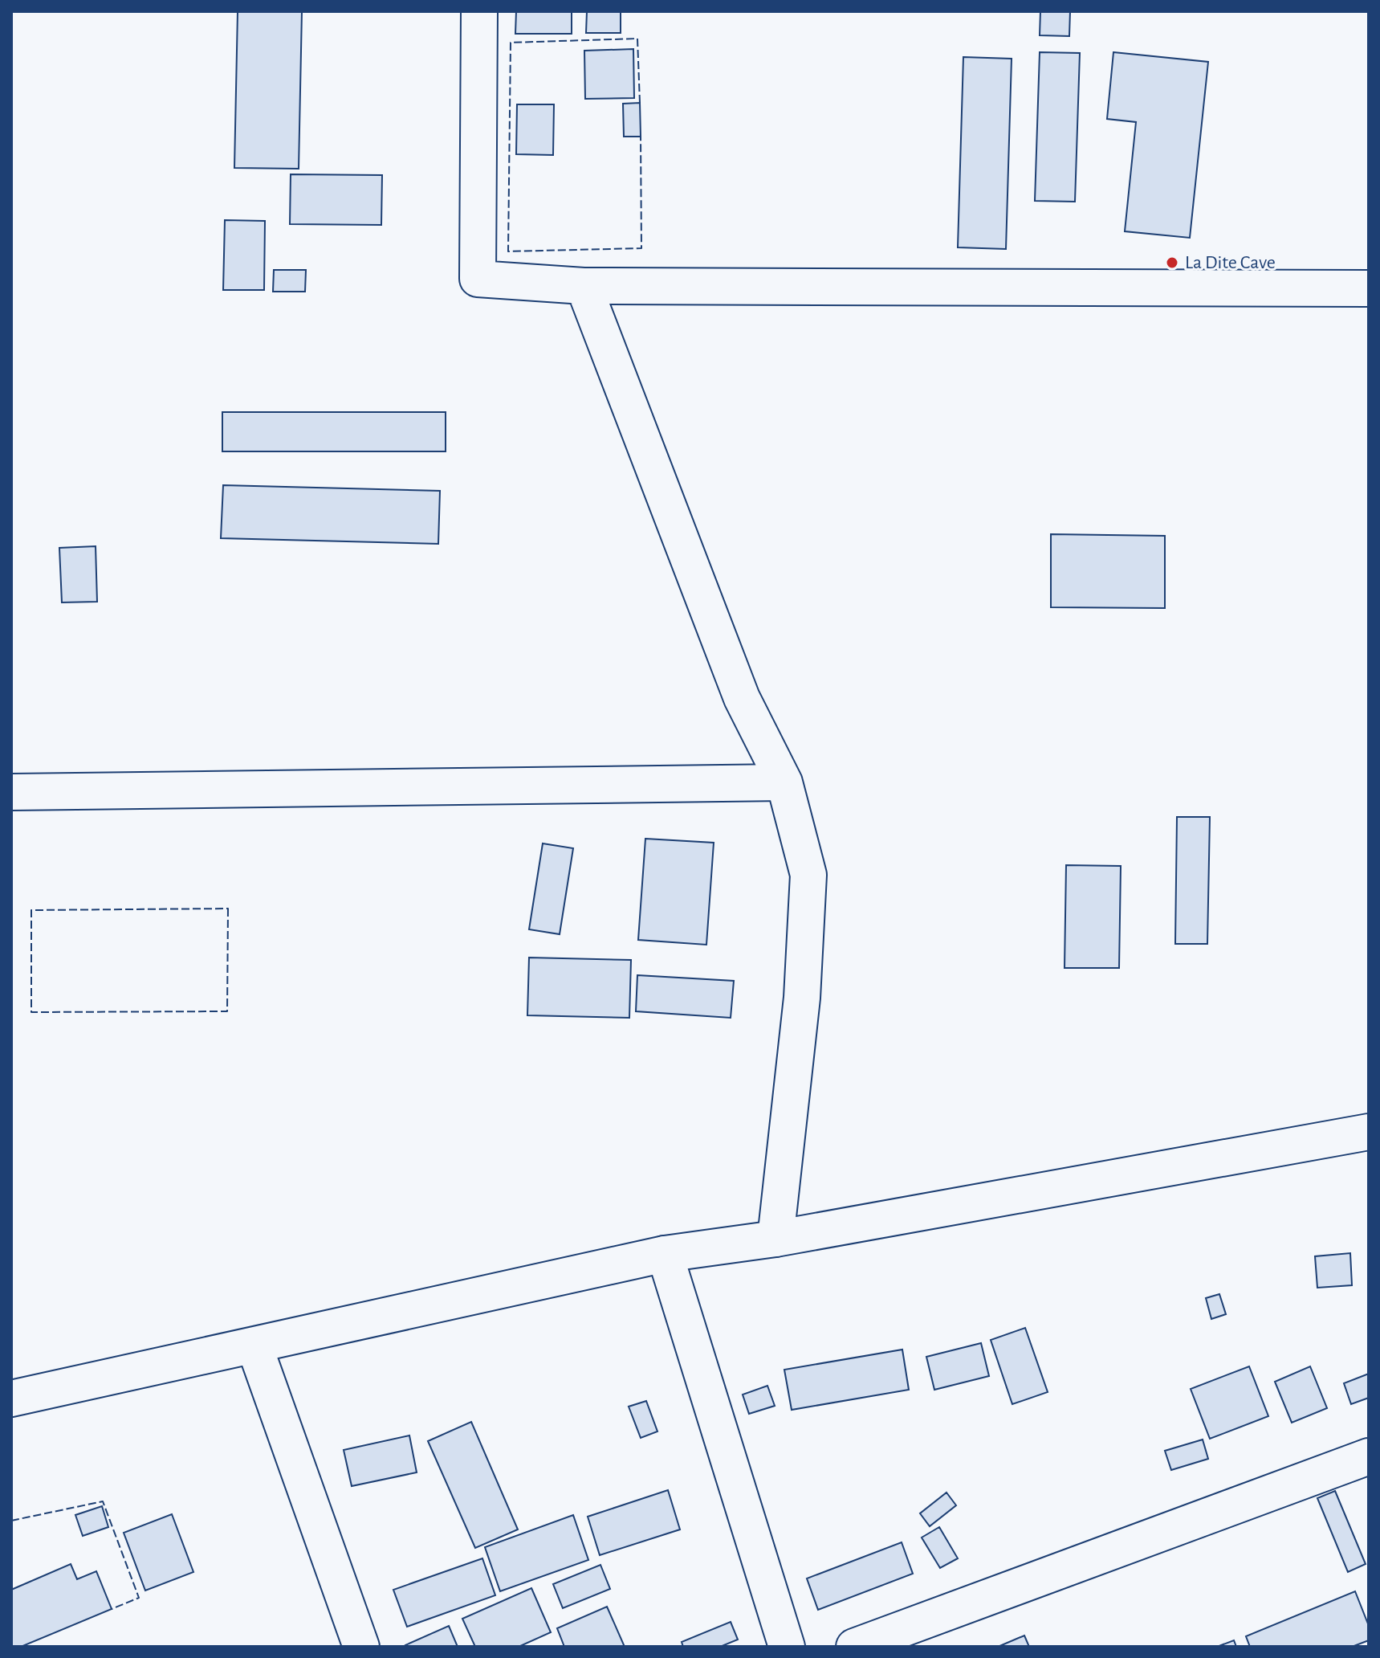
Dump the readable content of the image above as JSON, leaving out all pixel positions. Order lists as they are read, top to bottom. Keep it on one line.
{"places":["La Dite Cave"]}
